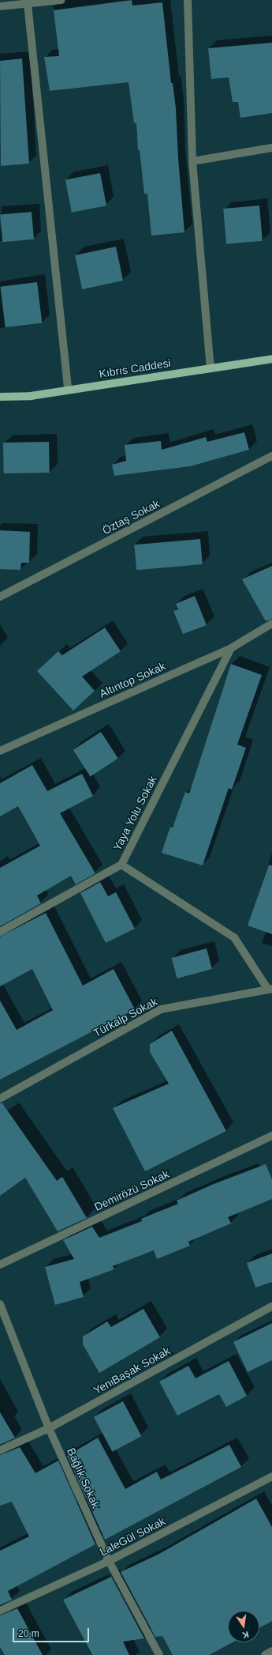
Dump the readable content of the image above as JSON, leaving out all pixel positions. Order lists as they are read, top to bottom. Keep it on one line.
{"streets":{"main road":["Kıbrıs Caddesi"],"street":["Öztaş Sokak","Altıntop Sokak","Yaya Yolu Sokak","Türkalp Sokak","Demirözü Sokak","YeniBaşak Sokak","Bağlık Sokak","LaleGül Sokak"]},"crossings":[["Altıntop Sokak","Yaya Yolu Sokak"],["YeniBaşak Sokak","Bağlık Sokak"],["Bağlık Sokak","LaleGül Sokak"]],"scale_bar":"20 m","north":"bottom"}
